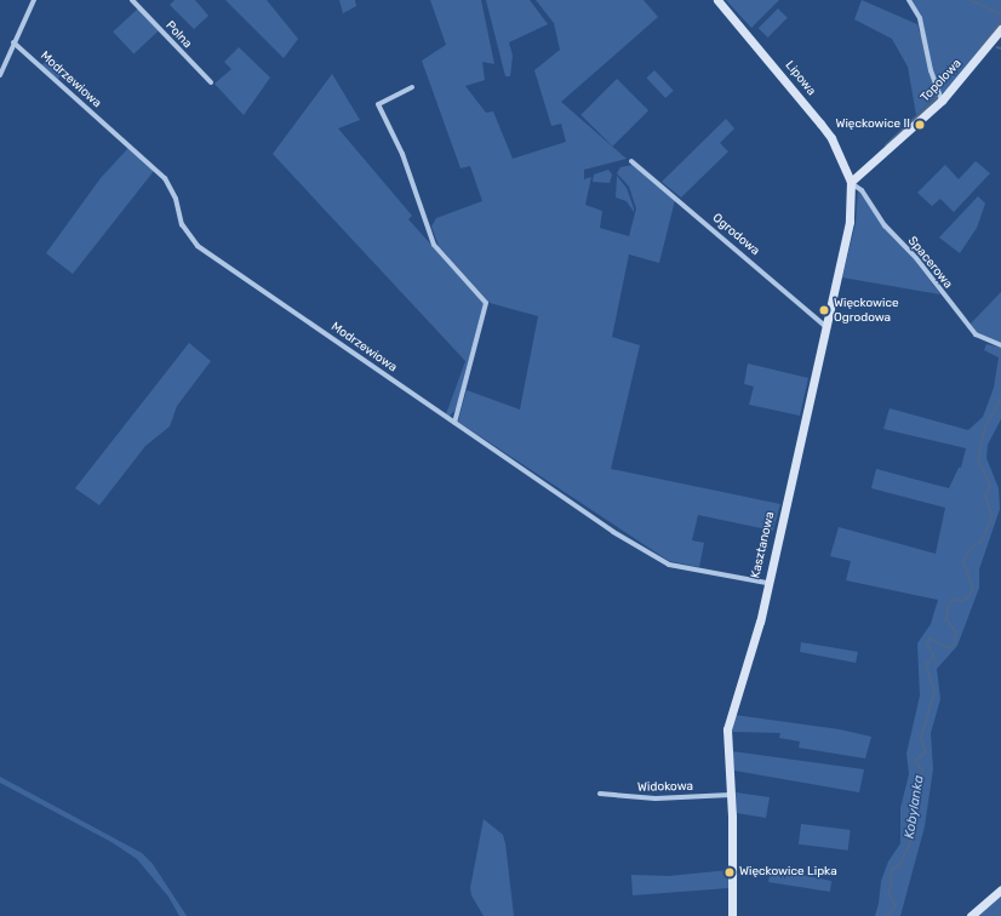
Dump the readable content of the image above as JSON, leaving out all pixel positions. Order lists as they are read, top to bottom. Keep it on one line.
{"streets":{"street":["Polna","Lipowa","Modrzewiowa","Topolowa","Ogrodowa","Spacerowa","Kasztanowa","Widokowa"]},"crossings":[["Lipowa","Topolowa"],["Lipowa","Spacerowa"],["Lipowa","Kasztanowa"],["Modrzewiowa","Kasztanowa"],["Topolowa","Spacerowa"],["Topolowa","Kasztanowa"],["Ogrodowa","Kasztanowa"],["Spacerowa","Kasztanowa"],["Kasztanowa","Widokowa"]],"water":["Kobylanka"],"places":["Więckowice II","Więckowice Ogrodowa","Więckowice Lipka"]}
